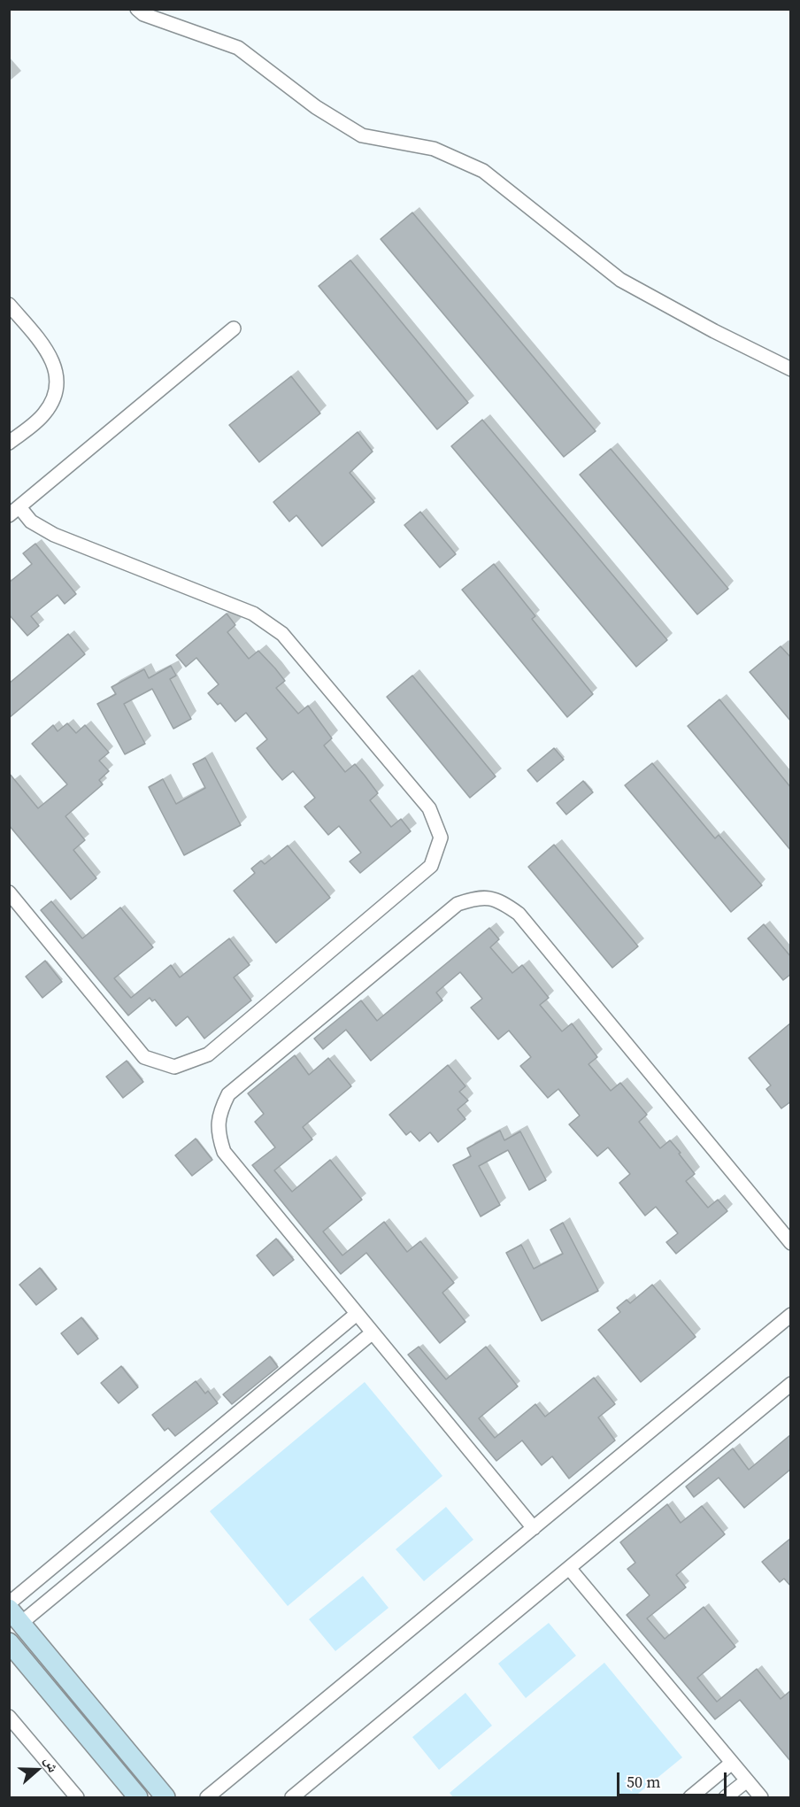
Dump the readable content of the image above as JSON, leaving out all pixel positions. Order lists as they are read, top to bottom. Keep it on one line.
{"scale_bar":"50 m","north":"right"}
